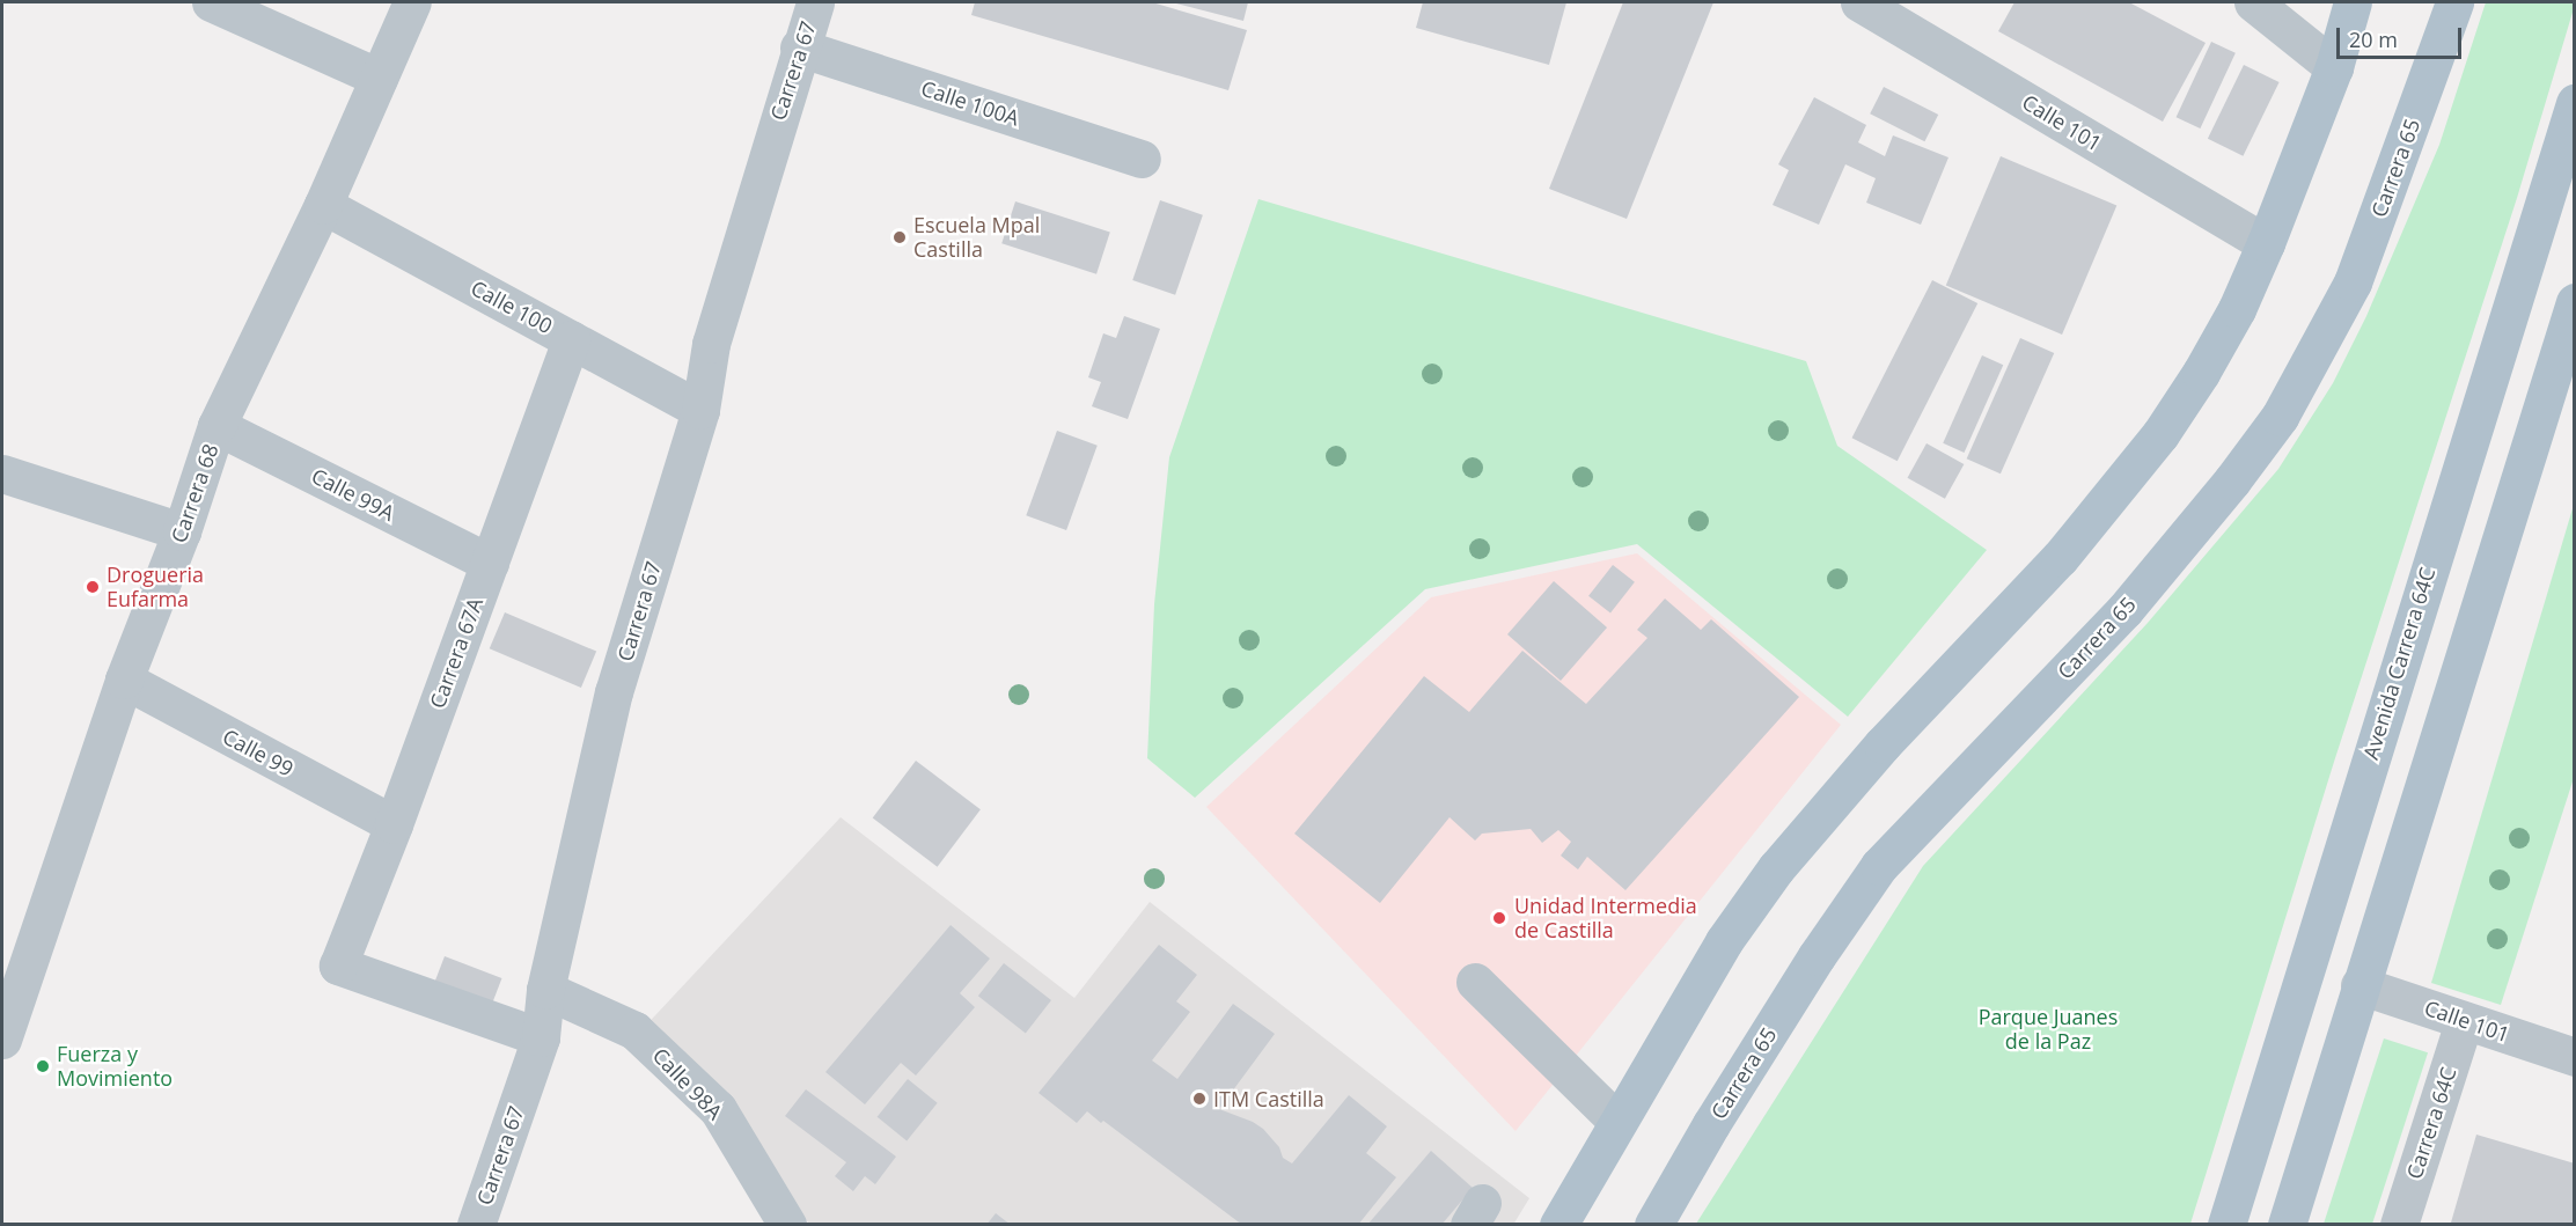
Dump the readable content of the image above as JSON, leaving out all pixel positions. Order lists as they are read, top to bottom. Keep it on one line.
{"streets":{"main road":["Carrera 65","Avenida Carrera 64C"],"street":["Carrera 67","Calle 100A","Calle 101","Calle 100","Carrera 68","Calle 99A","Carrera 67A","Calle 99","Calle 98A","Carrera 64C"]},"crossings":[["Carrera 67","Calle 100A"],["Carrera 67","Calle 100"],["Carrera 67","Carrera 67A"],["Carrera 67","Calle 98A"],["Calle 101","Carrera 64C"],["Calle 100","Carrera 68"],["Calle 100","Carrera 67A"],["Carrera 68","Calle 99A"],["Carrera 68","Calle 99"],["Calle 99A","Carrera 67A"],["Carrera 67A","Calle 99"]],"parks":["Parque Juanes de la Paz"],"places":["Escuela Mpal Castilla","Drogueria Eufarma","Unidad Intermedia de Castilla","Fuerza y Movimiento","ITM Castilla"],"scale_bar":"20 m"}
